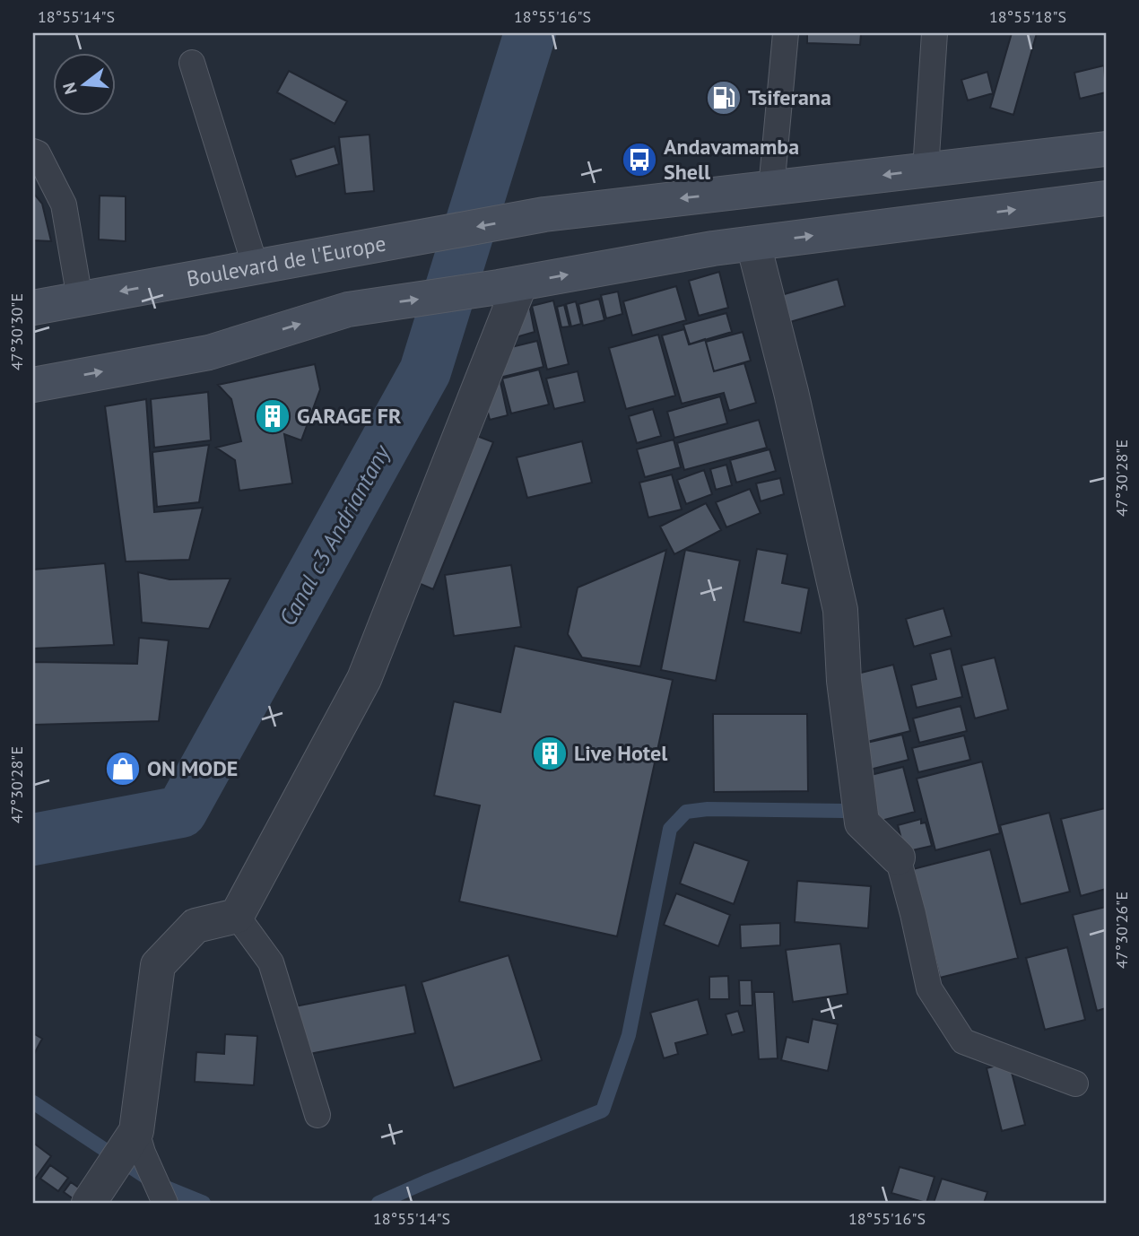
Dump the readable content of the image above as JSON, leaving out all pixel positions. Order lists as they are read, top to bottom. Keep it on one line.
{"streets":{"street":["Boulevard de l'Europe"]},"water":["Canal c3 Andriantany"],"places":{"fuel station":["Tsiferana"],"bus stop":["Andavamamba Shell"],"building":["GARAGE FR","Live Hotel"],"shop":["ON MODE"]},"north":"left","coordinates":["18°55'14\"S","18°55'16\"S","18°55'18\"S","47°30'30\"E","47°30'28\"E","47°30'26\"E"]}
